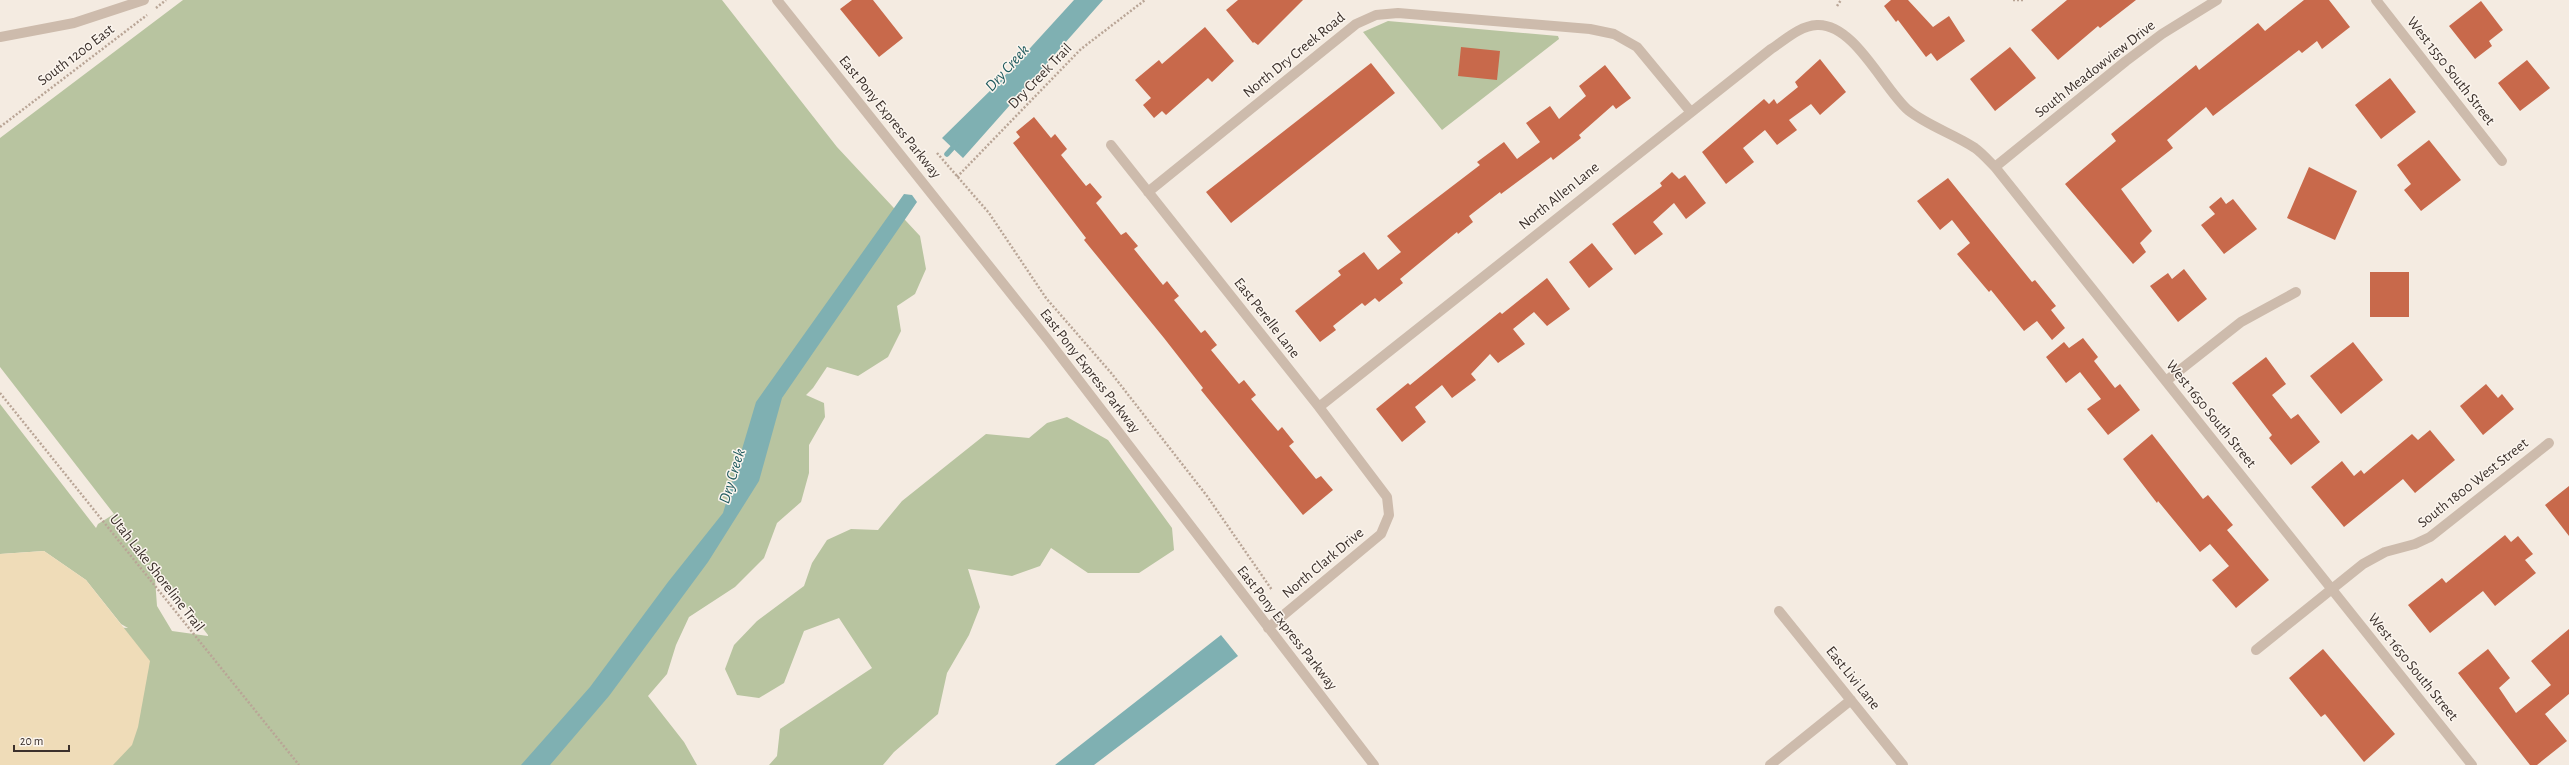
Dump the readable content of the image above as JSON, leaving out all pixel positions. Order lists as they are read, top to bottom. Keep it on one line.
{"streets":{"street":["North Dry Creek Road","South Meadowview Drive","West 1550 South Street","East Pony Express Parkway","North Allen Lane","East Perelle Lane","West 1650 South Street","South 1800 West Street","North Clark Drive","East Livi Lane"],"path":["South 1200 East","Dry Creek Trail","Utah Lake Shoreline Trail"]},"crossings":[["North Dry Creek Road","North Allen Lane"],["North Dry Creek Road","East Perelle Lane"],["South Meadowview Drive","West 1650 South Street"],["East Pony Express Parkway","North Clark Drive"],["North Allen Lane","East Perelle Lane"],["North Allen Lane","West 1650 South Street"],["East Perelle Lane","North Clark Drive"],["West 1650 South Street","South 1800 West Street"]],"water":["Dry Creek"],"scale_bar":"20 m"}
